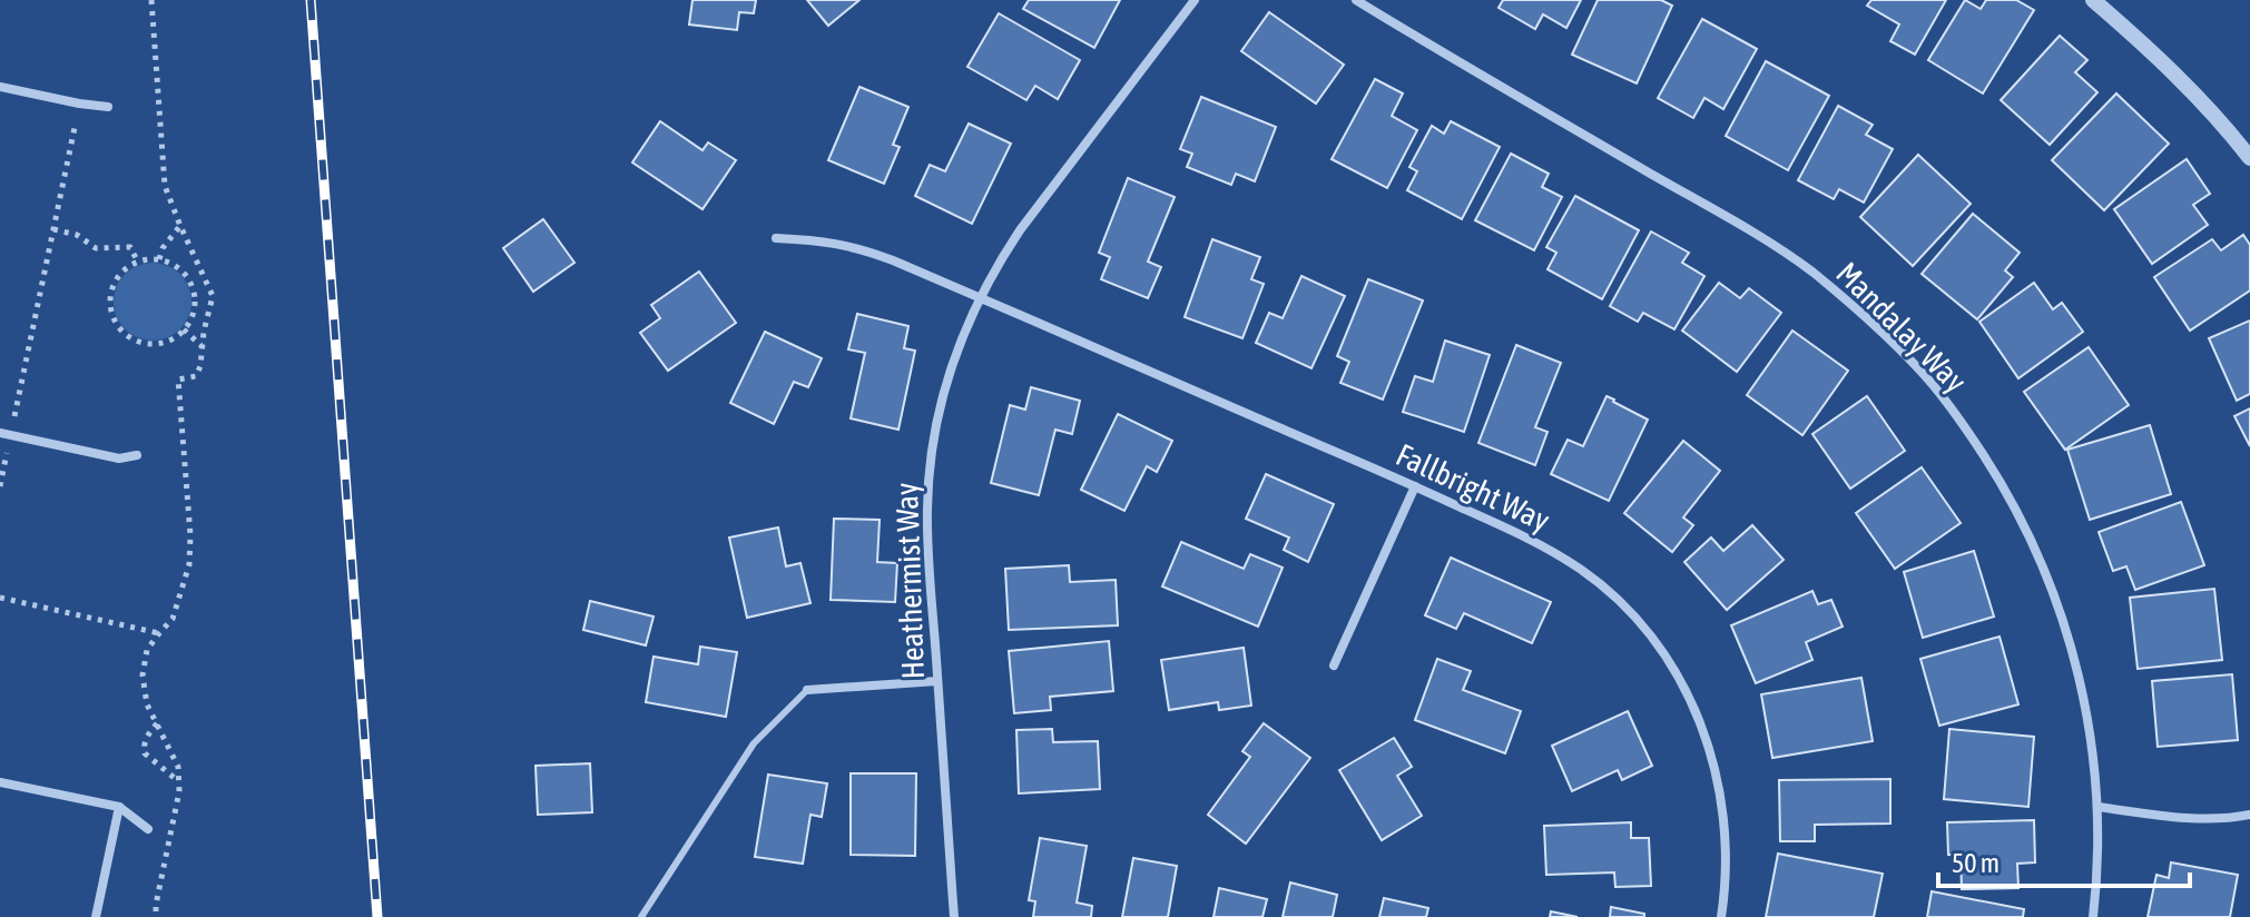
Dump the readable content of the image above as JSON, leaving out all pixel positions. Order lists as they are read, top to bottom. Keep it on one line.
{"streets":{"street":["Mandalay Way","Fallbright Way","Heathermist Way"]},"crossings":[["Fallbright Way","Heathermist Way"]],"scale_bar":"50 m"}
